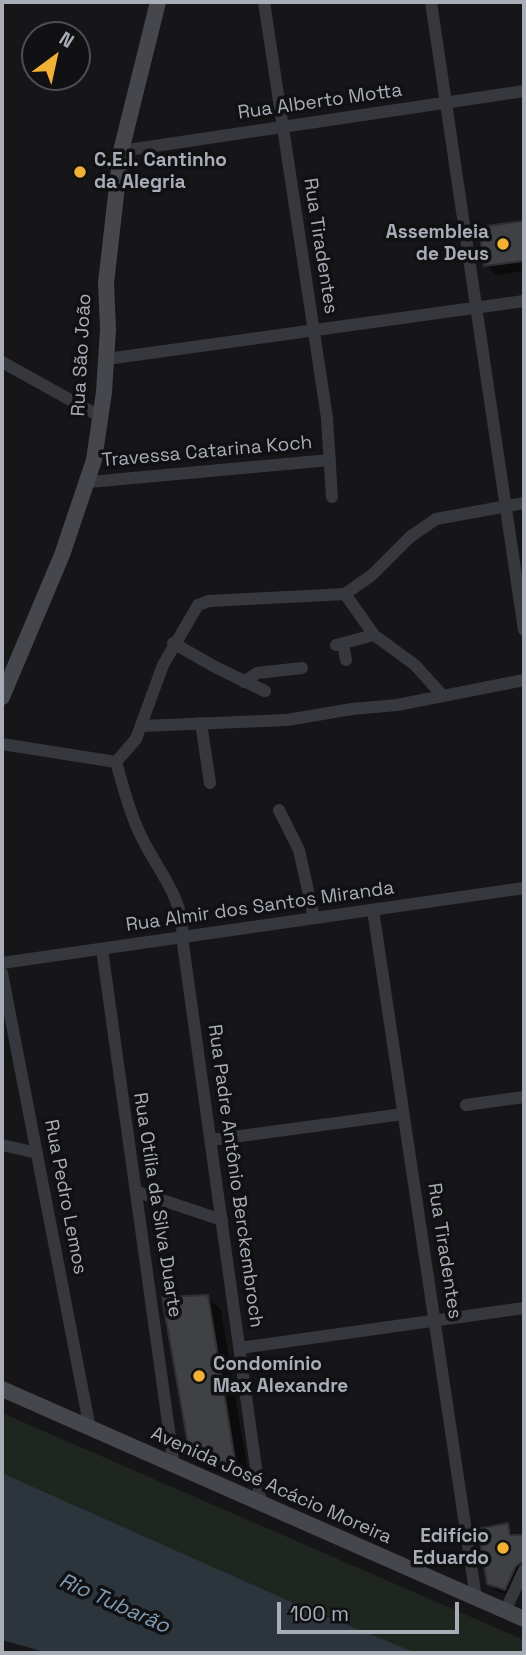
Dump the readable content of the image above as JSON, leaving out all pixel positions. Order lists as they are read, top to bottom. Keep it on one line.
{"streets":{"main road":["Rua São João","Avenida José Acácio Moreira"],"street":["Rua Alberto Motta","Rua Tiradentes","Travessa Catarina Koch","Rua Almir dos Santos Miranda","Rua Padre Antônio Berckembroch","Rua Pedro Lemos","Rua Otília da Silva Duarte"]},"crossings":[["Rua Alberto Motta","Rua Tiradentes"],["Rua Alberto Motta","Rua São João"],["Rua Tiradentes","Travessa Catarina Koch"],["Rua Tiradentes","Rua Almir dos Santos Miranda"],["Rua Tiradentes","Avenida José Acácio Moreira"],["Rua São João","Travessa Catarina Koch"],["Rua Almir dos Santos Miranda","Rua Padre Antônio Berckembroch"],["Rua Almir dos Santos Miranda","Rua Otília da Silva Duarte"],["Rua Padre Antônio Berckembroch","Avenida José Acácio Moreira"],["Rua Pedro Lemos","Avenida José Acácio Moreira"],["Rua Otília da Silva Duarte","Avenida José Acácio Moreira"]],"water":["Rio Tubarão"],"places":["C.E.I. Cantinho da Alegria","Assembleia de Deus","Condomínio Max Alexandre","Edifício Eduardo"],"scale_bar":"100 m","north":"top right"}
